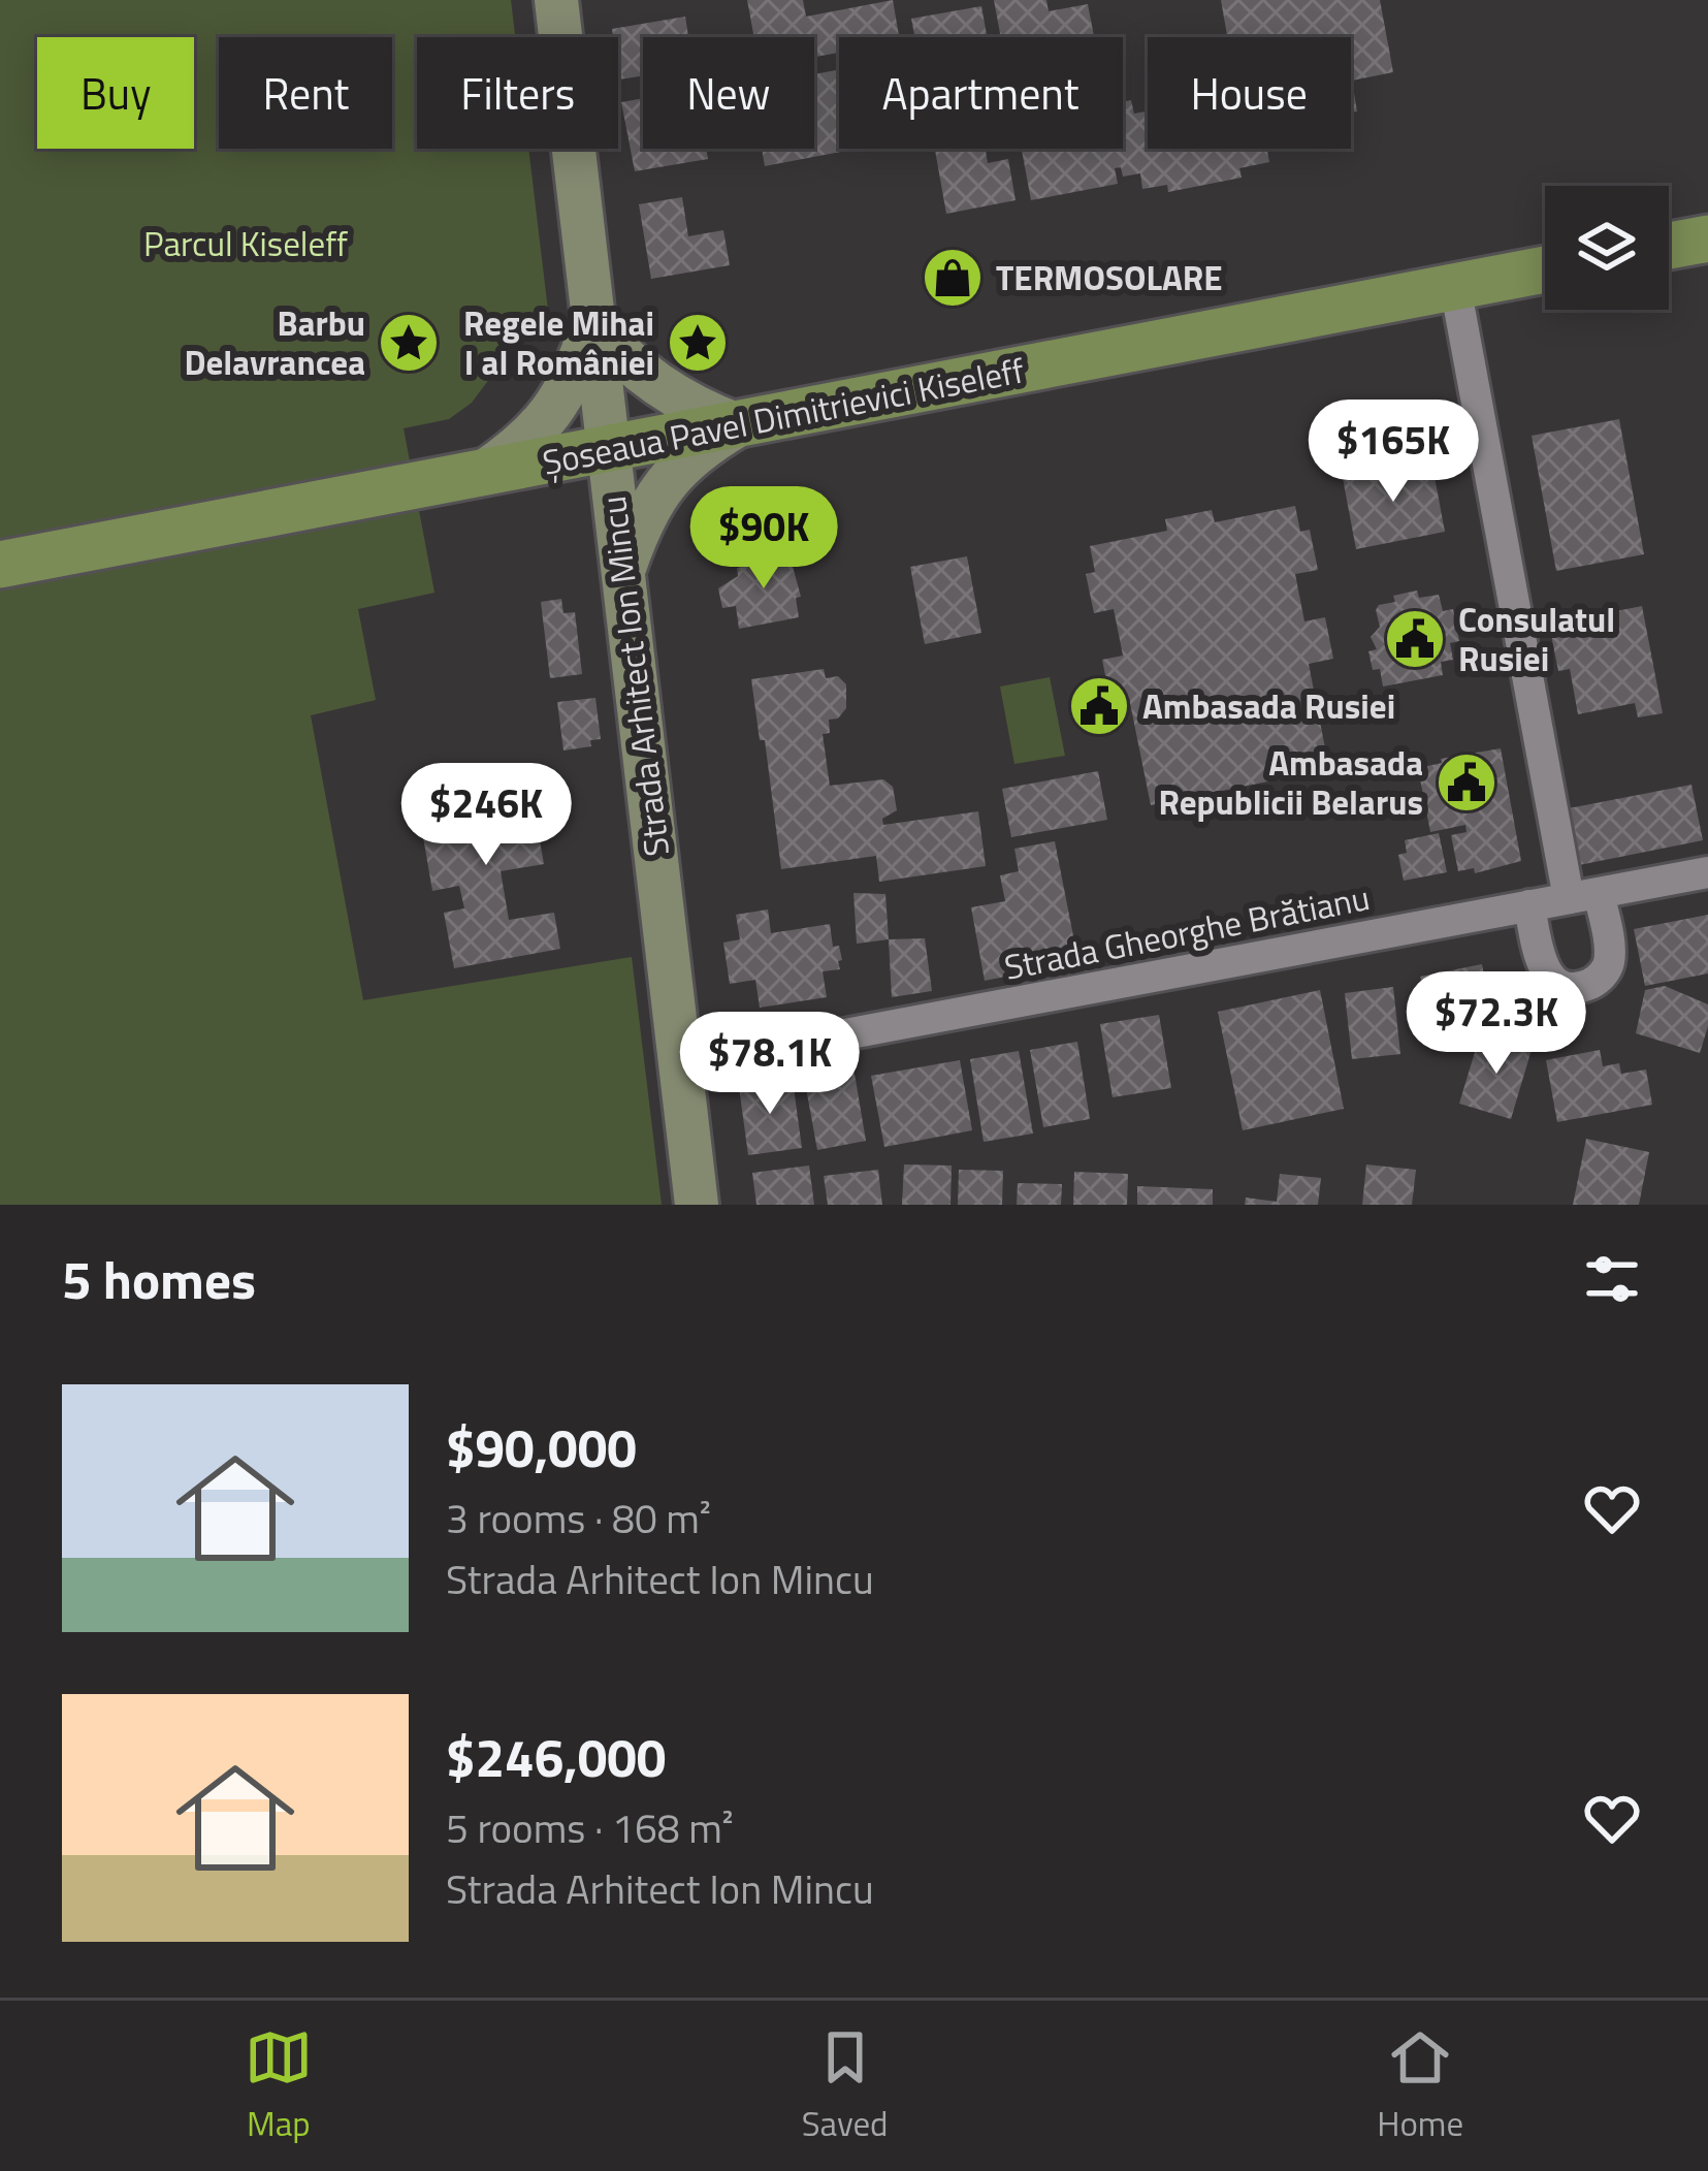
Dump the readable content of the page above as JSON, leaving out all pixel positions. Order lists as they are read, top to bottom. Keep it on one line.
{"streets":{"main road":["Șoseaua Pavel Dimitrievici Kiseleff","Strada Arhitect Ion Mincu"],"street":["Strada Gheorghe Brătianu"]},"crossings":[["Șoseaua Pavel Dimitrievici Kiseleff","Strada Arhitect Ion Mincu"],["Strada Arhitect Ion Mincu","Strada Gheorghe Brătianu"]],"parks":["Parcul Kiseleff"],"places":{"shop":["TERMOSOLARE"],"place":["Barbu Delavrancea","Regele Mihai I al României"],"public building":["Consulatul Rusiei","Ambasada Rusiei","Ambasada Republicii Belarus"]},"page":{"chip":["Buy","Rent","Filters","New","Apartment","House"],"price":["$165K","$90K","$246K","$72.3K","$78.1K"],"heading":"5 homes","list":[{"name":"$90,000","note":"3 rooms · 80 m² · Strada Arhitect Ion Mincu"},{"name":"$246,000","note":"5 rooms · 168 m² · Strada Arhitect Ion Mincu"}],"tabs":["Map","Saved","Home"]}}
